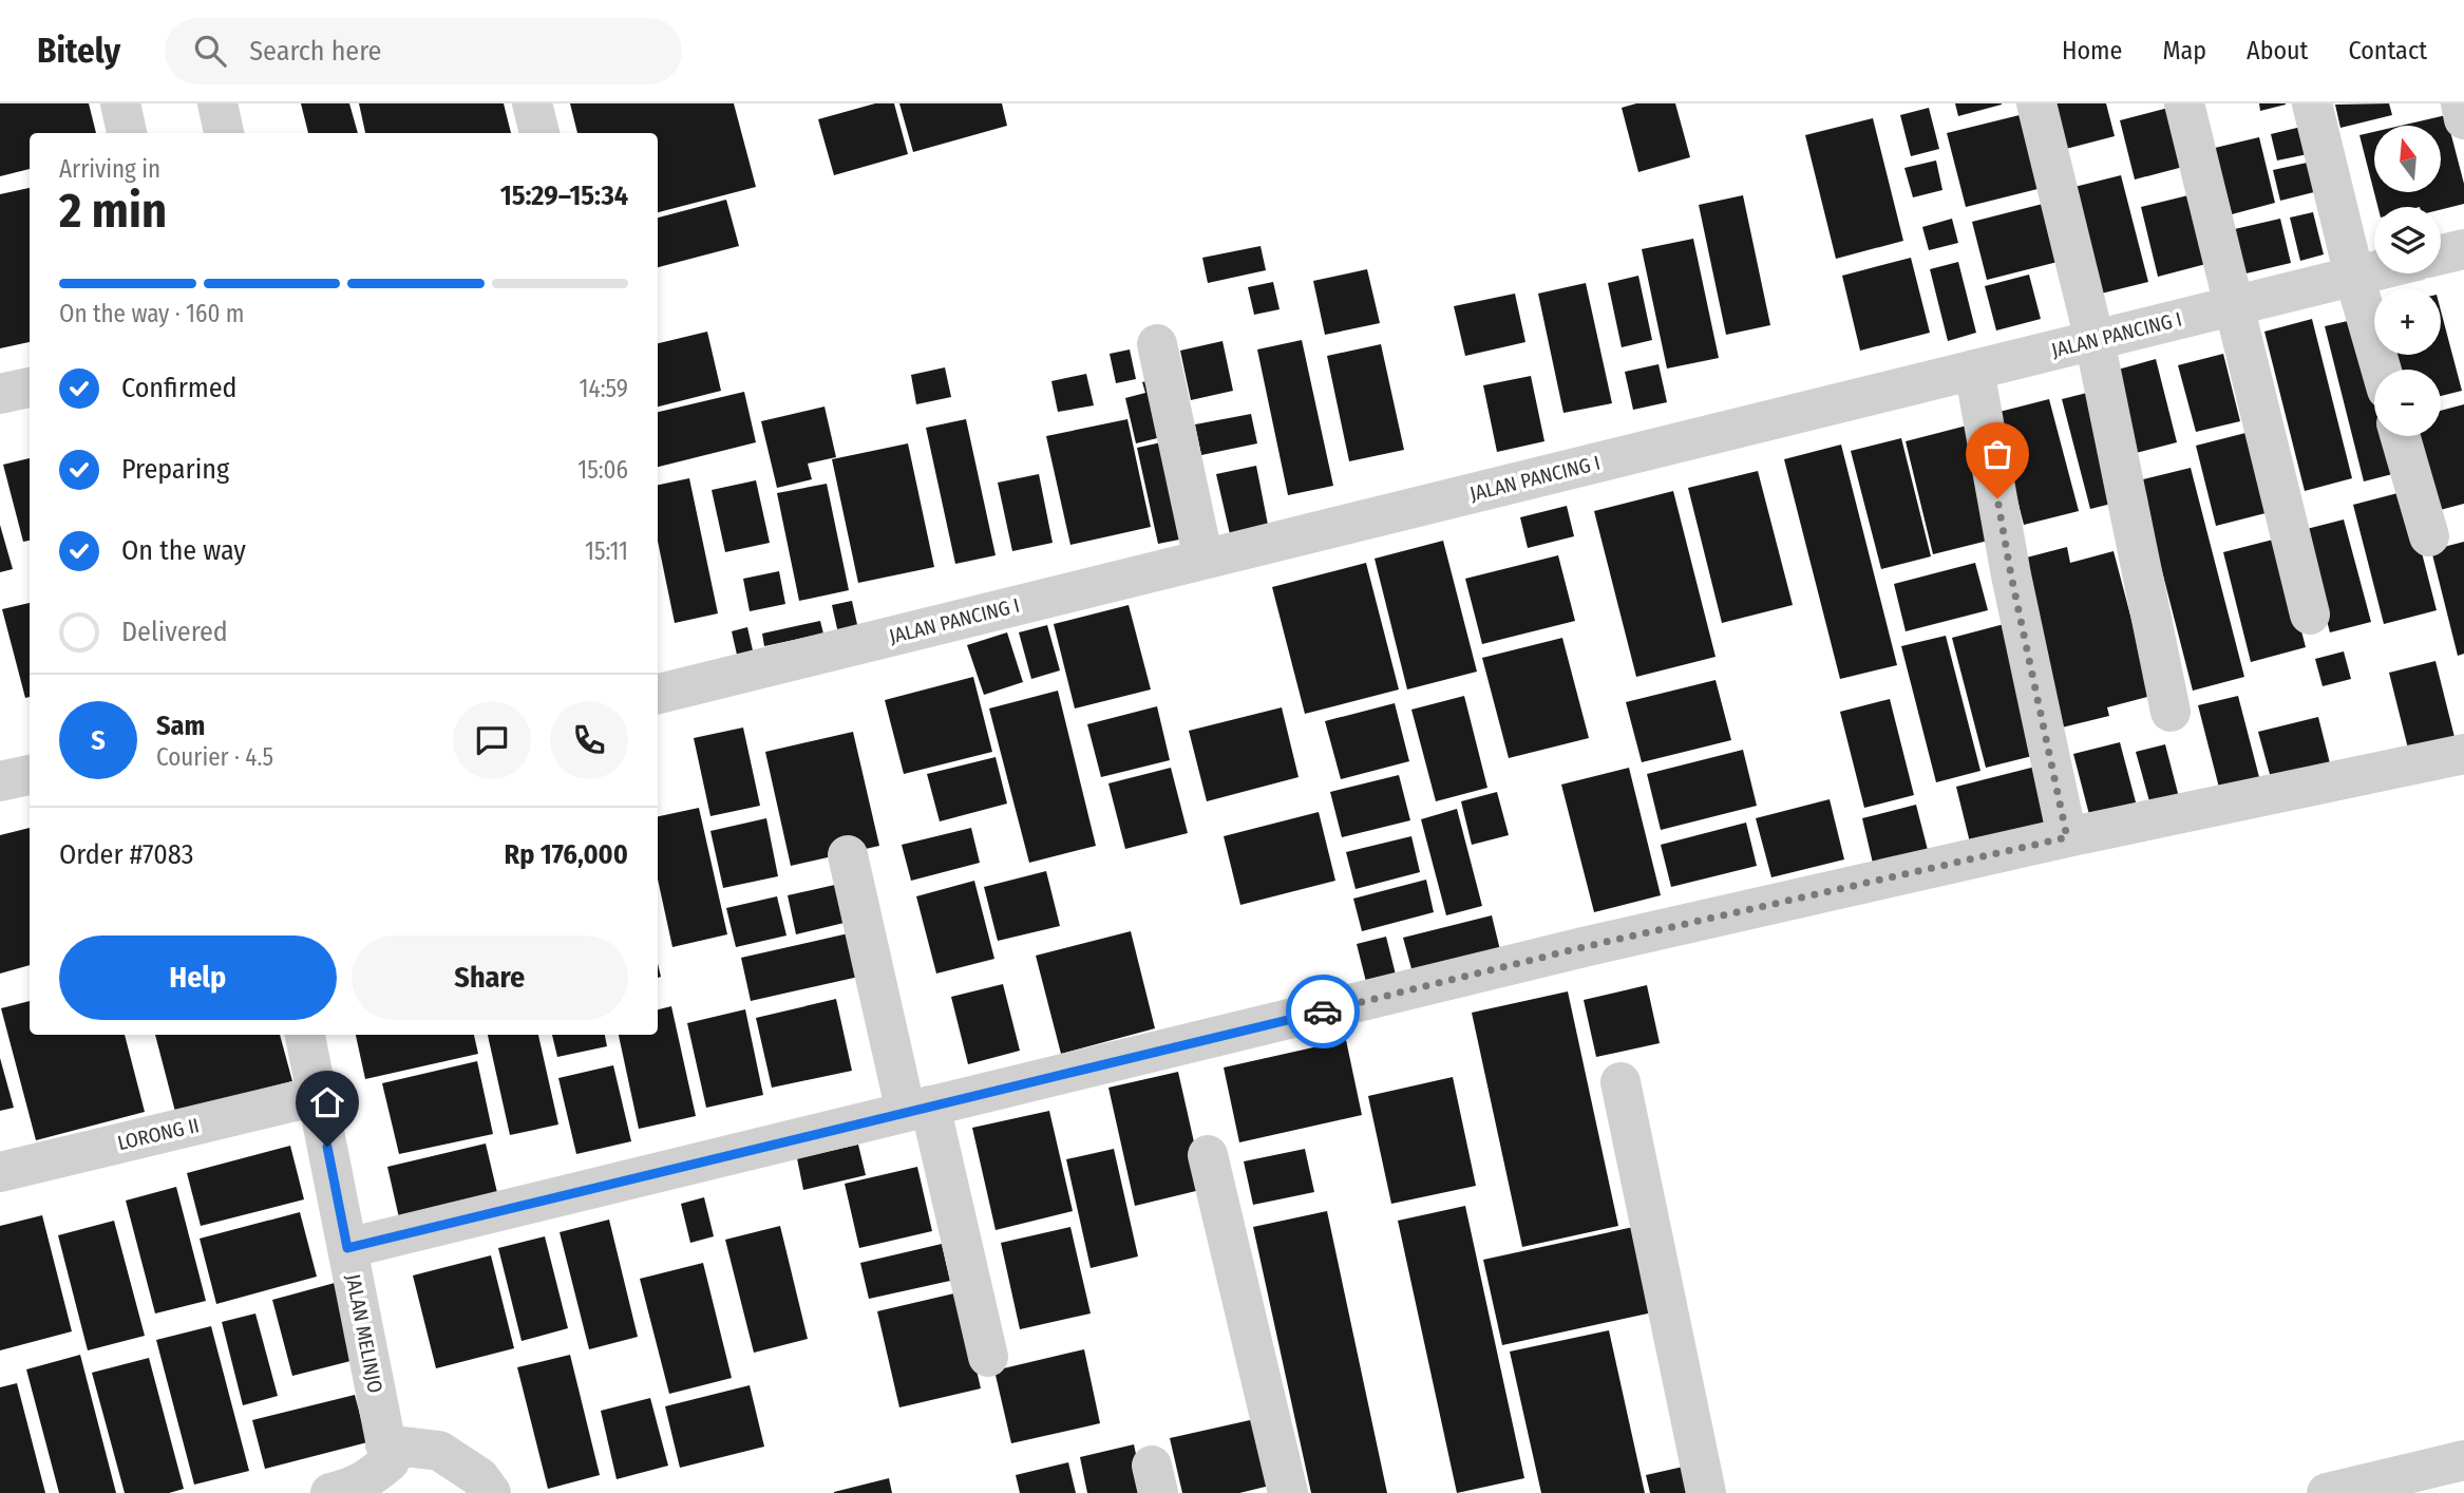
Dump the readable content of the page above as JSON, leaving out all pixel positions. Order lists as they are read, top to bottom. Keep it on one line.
{"streets":{"street":["JALAN PANCING I","LORONG II","JALAN MELINJO"]},"crossings":[["LORONG II","JALAN MELINJO"]],"north":"top","page":{"header":"Bitely","search":"Search here","nav":["Home","Map","About","Contact"],"map_buttons":["+","−"],"heading":["2 min","Arriving in","15:29–15:34"],"panel":["Sam","Courier · 4.5","Order #7083","Rp 176,000"],"bar":"On the way · 160 m","list":[["Confirmed","14:59"],["Preparing","15:06"],["On the way","15:11"],"Delivered"],"round":"S","buttons":["Help","Share"]}}
